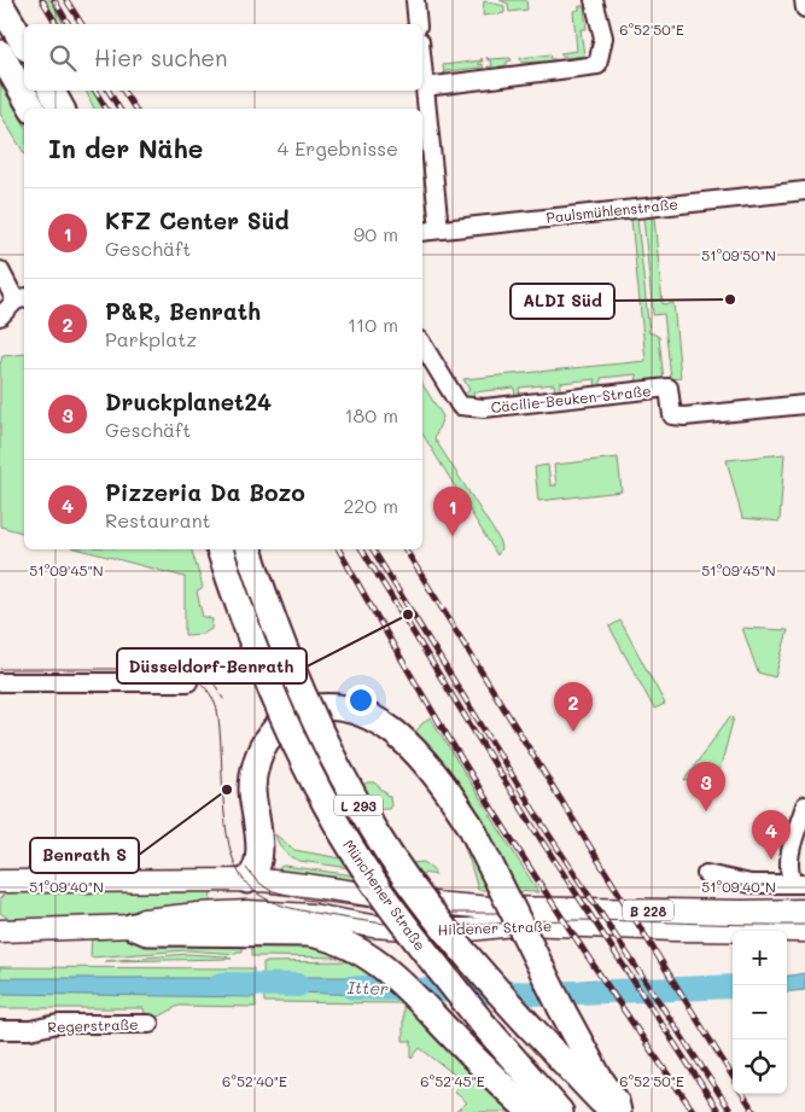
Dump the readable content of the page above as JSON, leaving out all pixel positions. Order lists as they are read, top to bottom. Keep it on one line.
{"streets":{"highway":["L 293","Münchener Straße"],"main road":["B 228","Hildener Straße"],"street":["Paulsmühlenstraße","Cäcilie-Beuken-Straße","Regerstraße"]},"water":["Itter"],"places":["ALDI Süd","Düsseldorf-Benrath","Benrath S"],"page":{"search":"Hier suchen","heading":["In der Nähe","4 Ergebnisse"],"list":[{"mark":"1","name":"KFZ Center Süd","note":"Geschäft","value":"90 m"},{"mark":"2","name":"P&R, Benrath","note":"Parkplatz","value":"110 m"},{"mark":"3","name":"Druckplanet24","note":"Geschäft","value":"180 m"},{"mark":"4","name":"Pizzeria Da Bozo","note":"Restaurant","value":"220 m"}],"pins":["1","2","3","4"],"map_buttons":["+","−"]},"coordinates":["6°52'50\"E","51°09'50\"N","51°09'45\"N","51°09'40\"N","6°52'40\"E","6°52'45\"E"]}
